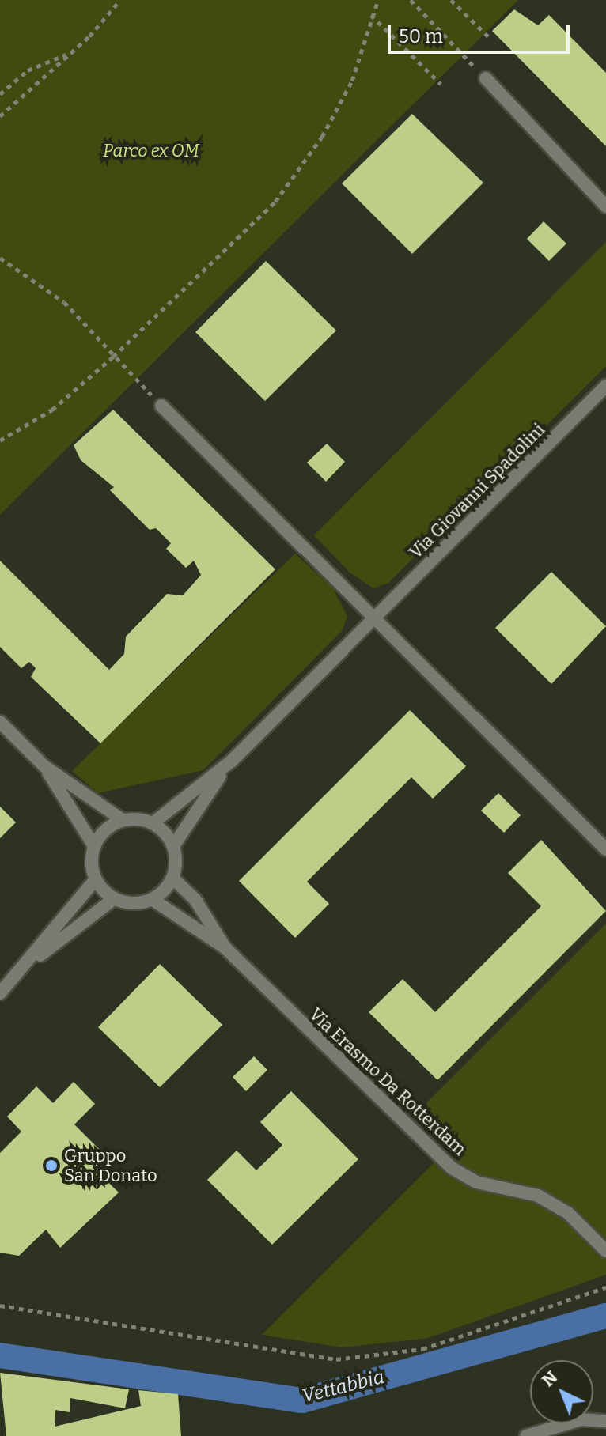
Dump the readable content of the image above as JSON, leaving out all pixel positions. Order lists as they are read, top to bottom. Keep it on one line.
{"streets":{"street":["Via Giovanni Spadolini","Via Erasmo Da Rotterdam"]},"crossings":[["Via Giovanni Spadolini","Via Erasmo Da Rotterdam"]],"water":["Vettabbia"],"parks":["Parco ex OM"],"places":["Gruppo San Donato"],"scale_bar":"50 m","north":"top left"}
